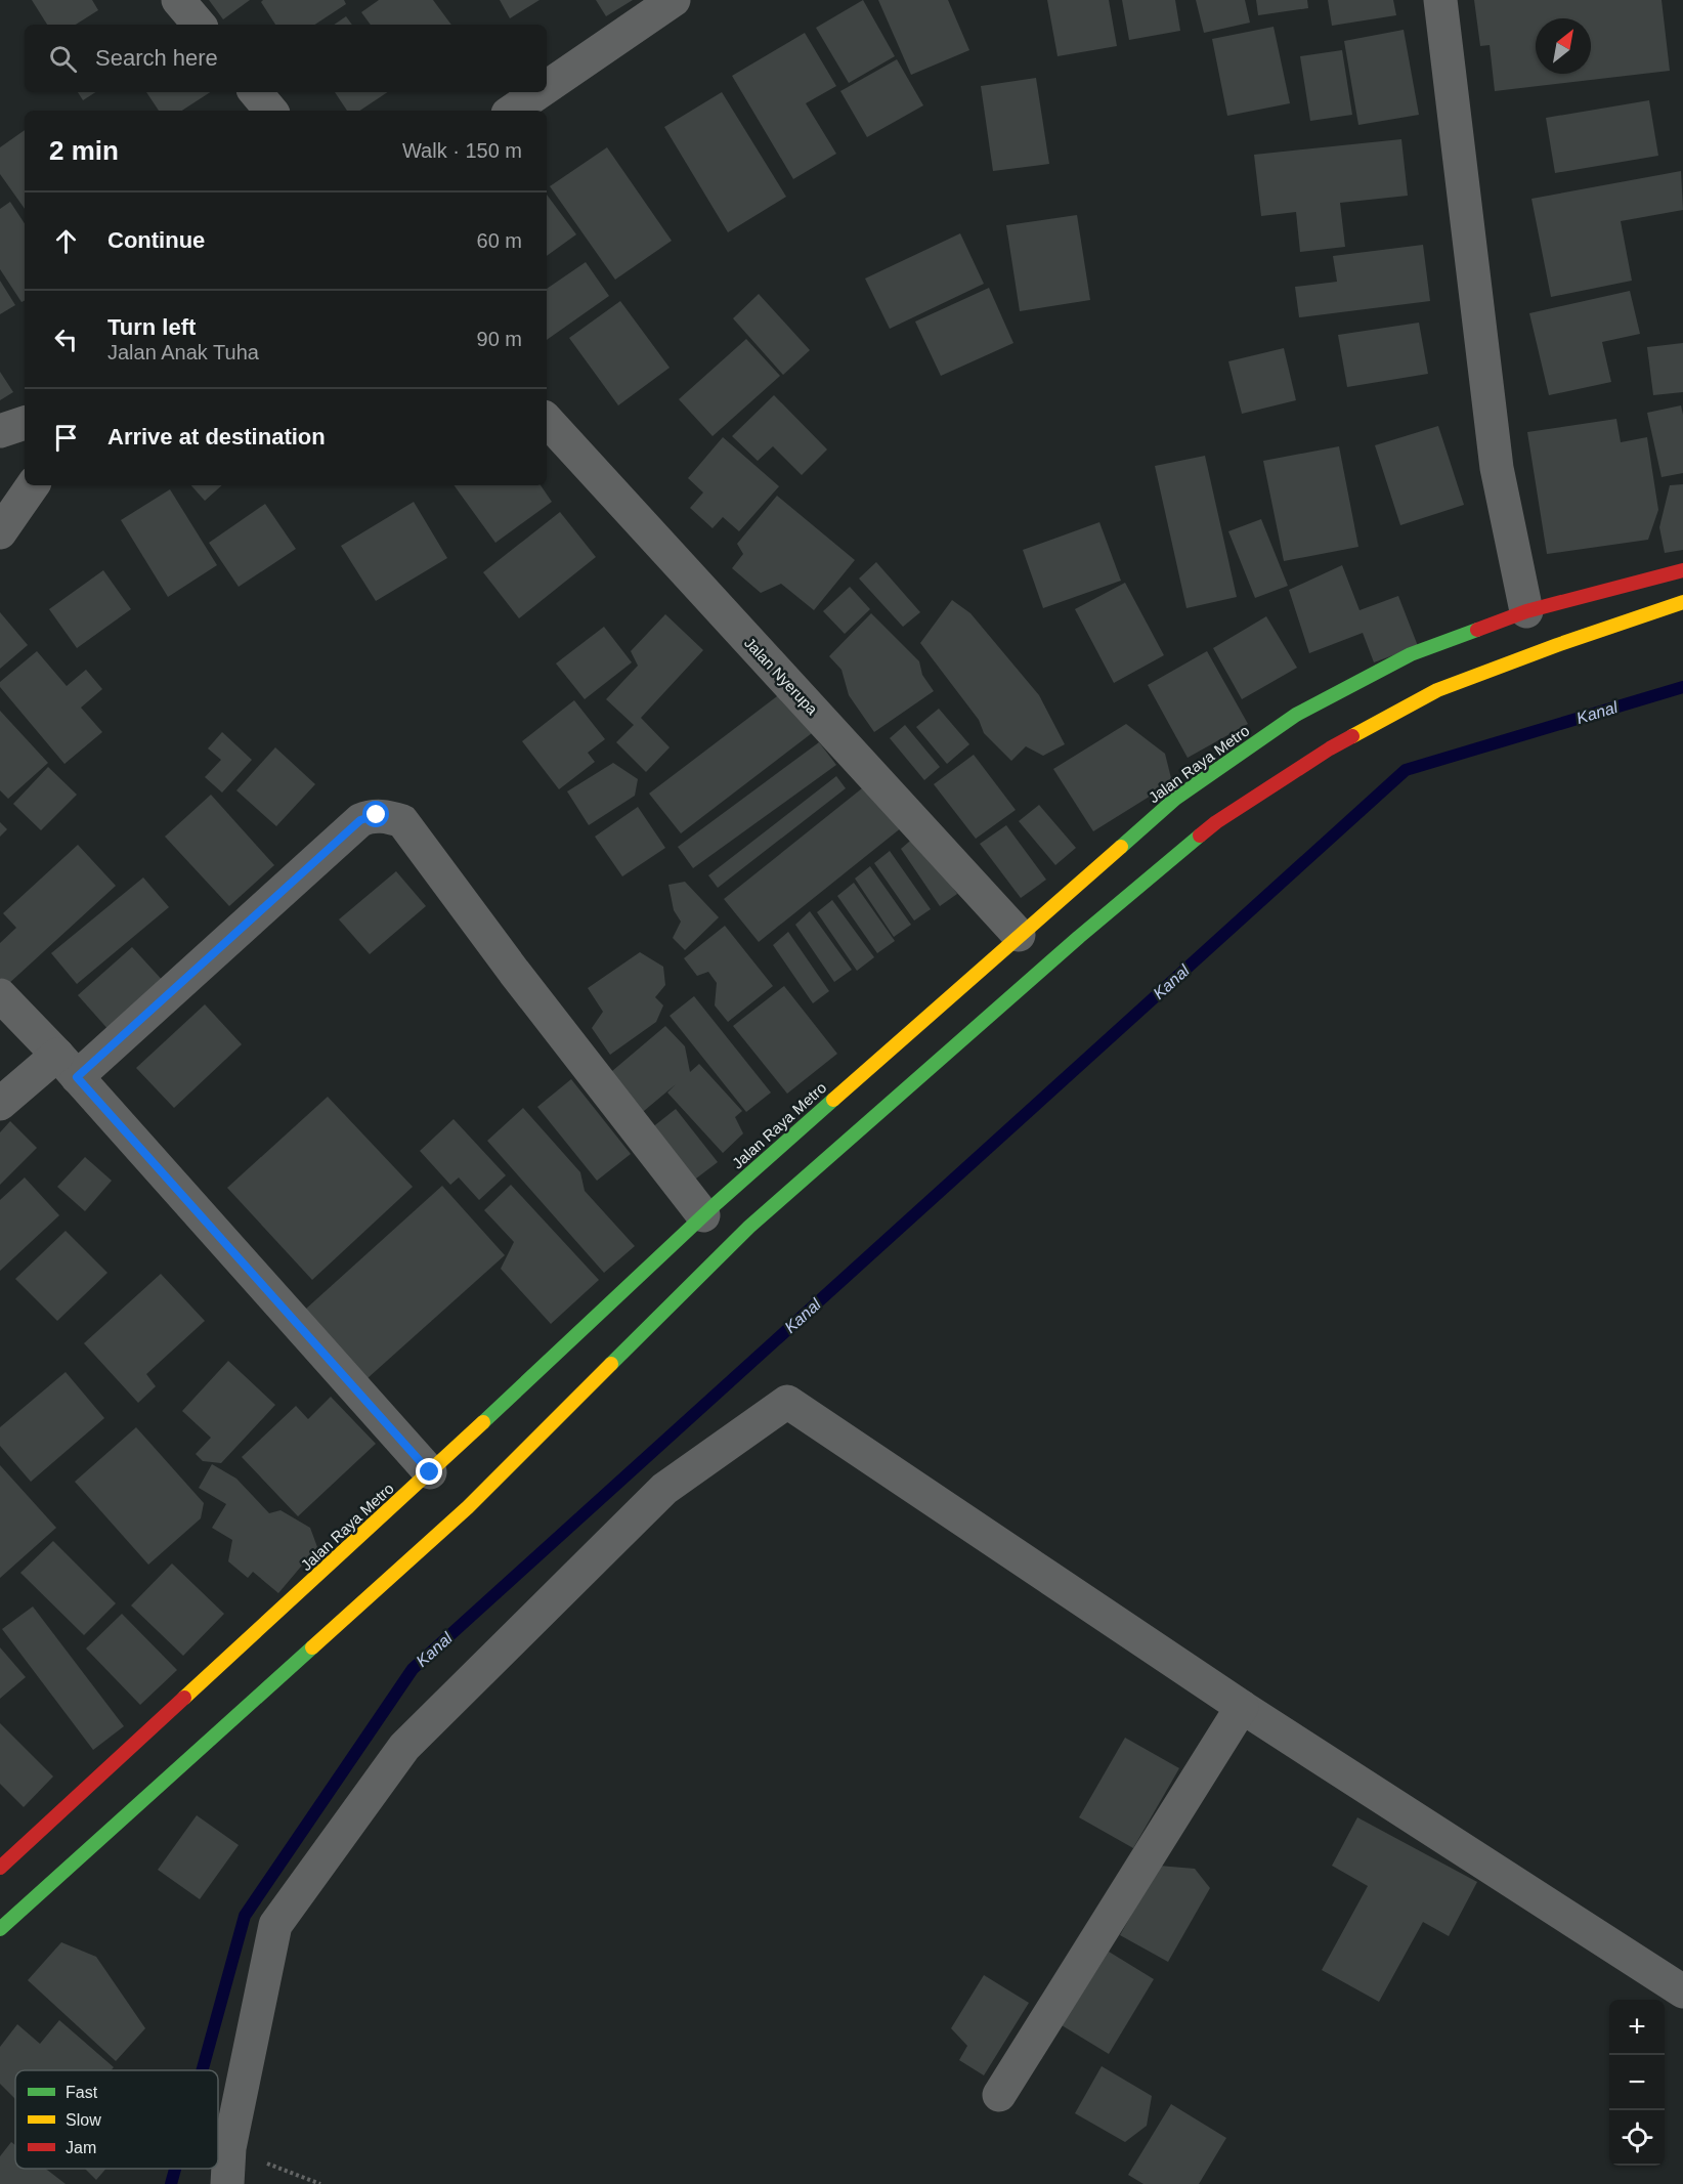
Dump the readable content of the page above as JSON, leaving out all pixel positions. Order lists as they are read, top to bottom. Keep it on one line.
{"streets":{"highway":["Jalan Raya Metro"],"street":["Jalan Nyerupa"]},"crossings":[["Jalan Nyerupa","Jalan Raya Metro"]],"water":["Kanal"],"legend":["Fast","Slow","Jam"],"north":"top right","page":{"search":"Search here","heading":["2 min","Walk · 150 m"],"list":[["Continue","60 m"],["Turn left","Jalan Anak Tuha","90 m"],"Arrive at destination"],"map_buttons":["+","−"]}}
